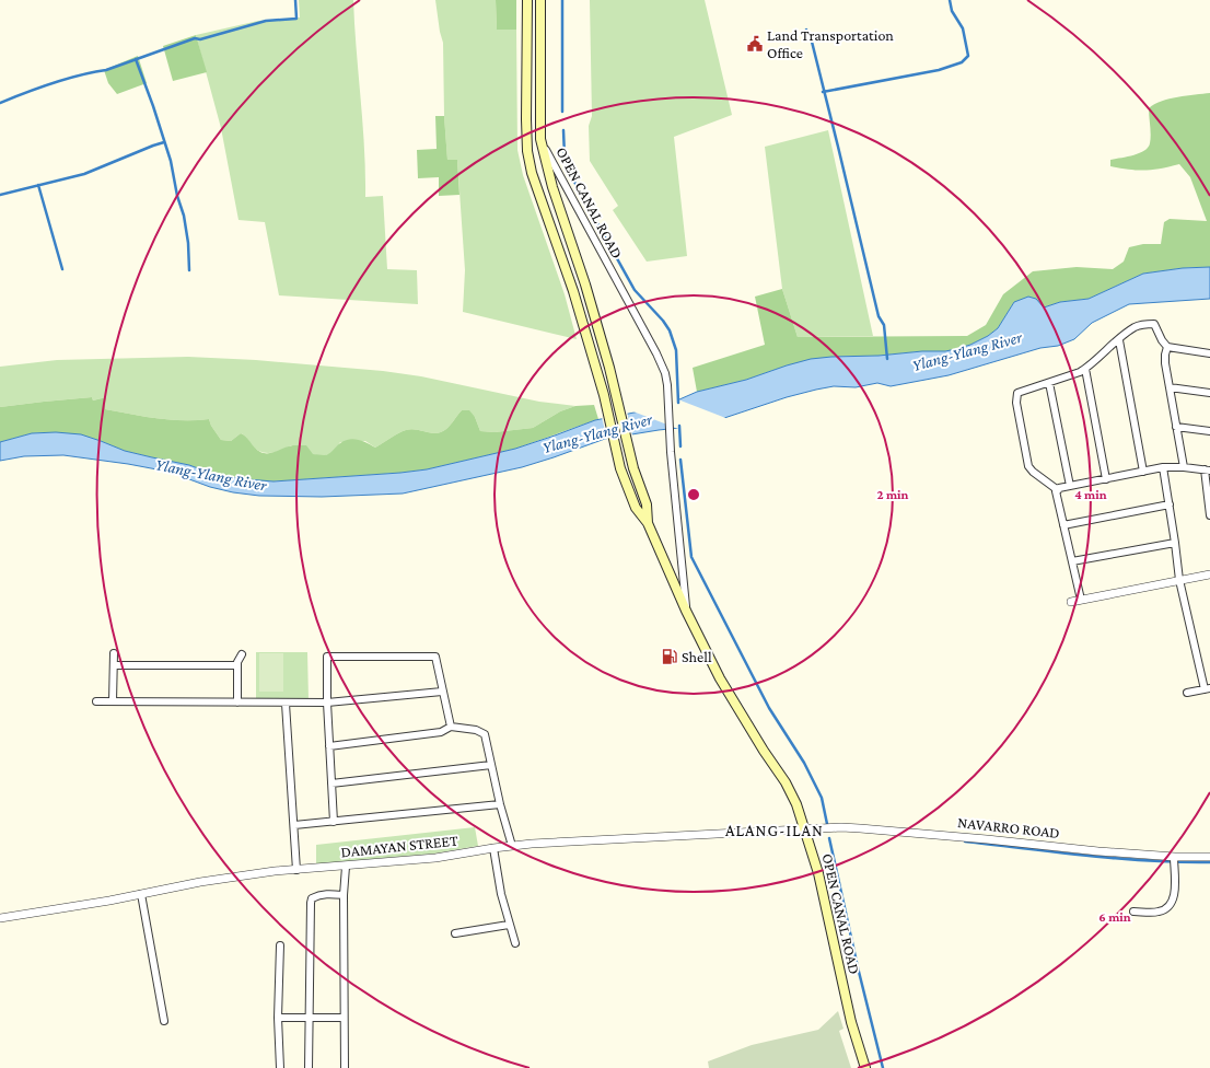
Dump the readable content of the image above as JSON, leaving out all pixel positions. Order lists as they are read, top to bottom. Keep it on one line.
{"streets":{"main road":["OPEN CANAL ROAD"],"street":["NAVARRO ROAD","DAMAYAN STREET"]},"crossings":[["OPEN CANAL ROAD","NAVARRO ROAD"],["OPEN CANAL ROAD","DAMAYAN STREET"],["NAVARRO ROAD","DAMAYAN STREET"]],"districts":["ALANG-ILAN"],"water":["Ylang-Ylang River"],"places":{"public building":["Land Transportation Office"],"fuel station":["Shell"]},"rings":["2 min","4 min","6 min"]}
